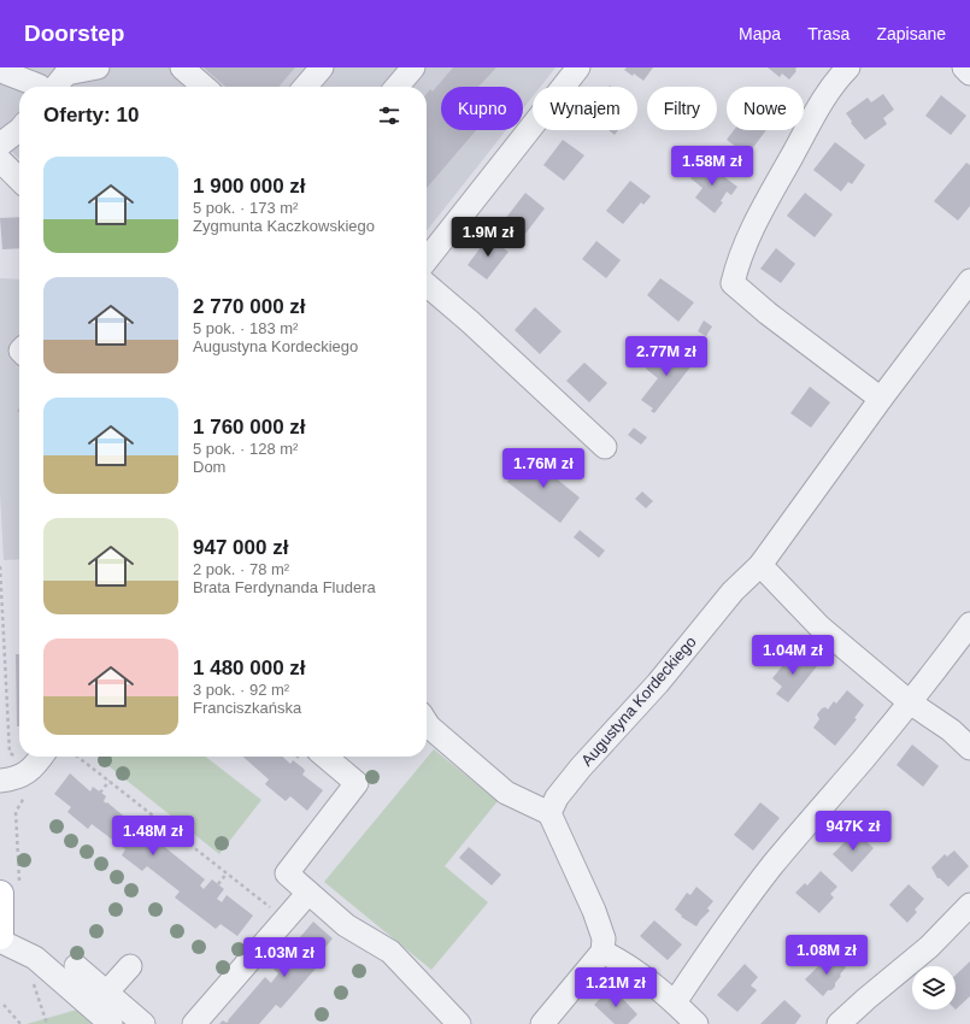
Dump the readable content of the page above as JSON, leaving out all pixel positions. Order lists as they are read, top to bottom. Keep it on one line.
{"streets":{"street":["Augustyna Kordeckiego"]},"page":{"header":"Doorstep","nav":["Mapa","Trasa","Zapisane"],"chip":["Kupno","Wynajem","Filtry","Nowe"],"heading":"Oferty: 10","list":[{"name":"1 900 000 zł","note":"5 pok. · 173 m² · Zygmunta Kaczkowskiego"},{"name":"2 770 000 zł","note":"5 pok. · 183 m² · Augustyna Kordeckiego"},{"name":"1 760 000 zł","note":"5 pok. · 128 m² · Dom"},{"name":"947 000 zł","note":"2 pok. · 78 m² · Brata Ferdynanda Fludera"},{"name":"1 480 000 zł","note":"3 pok. · 92 m² · Franciszkańska"}],"price":["1.58M zł","1.9M zł","2.77M zł","1.76M zł","1.04M zł","947K zł","1.48M zł","1.08M zł","1.03M zł","1.21M zł"]}}
